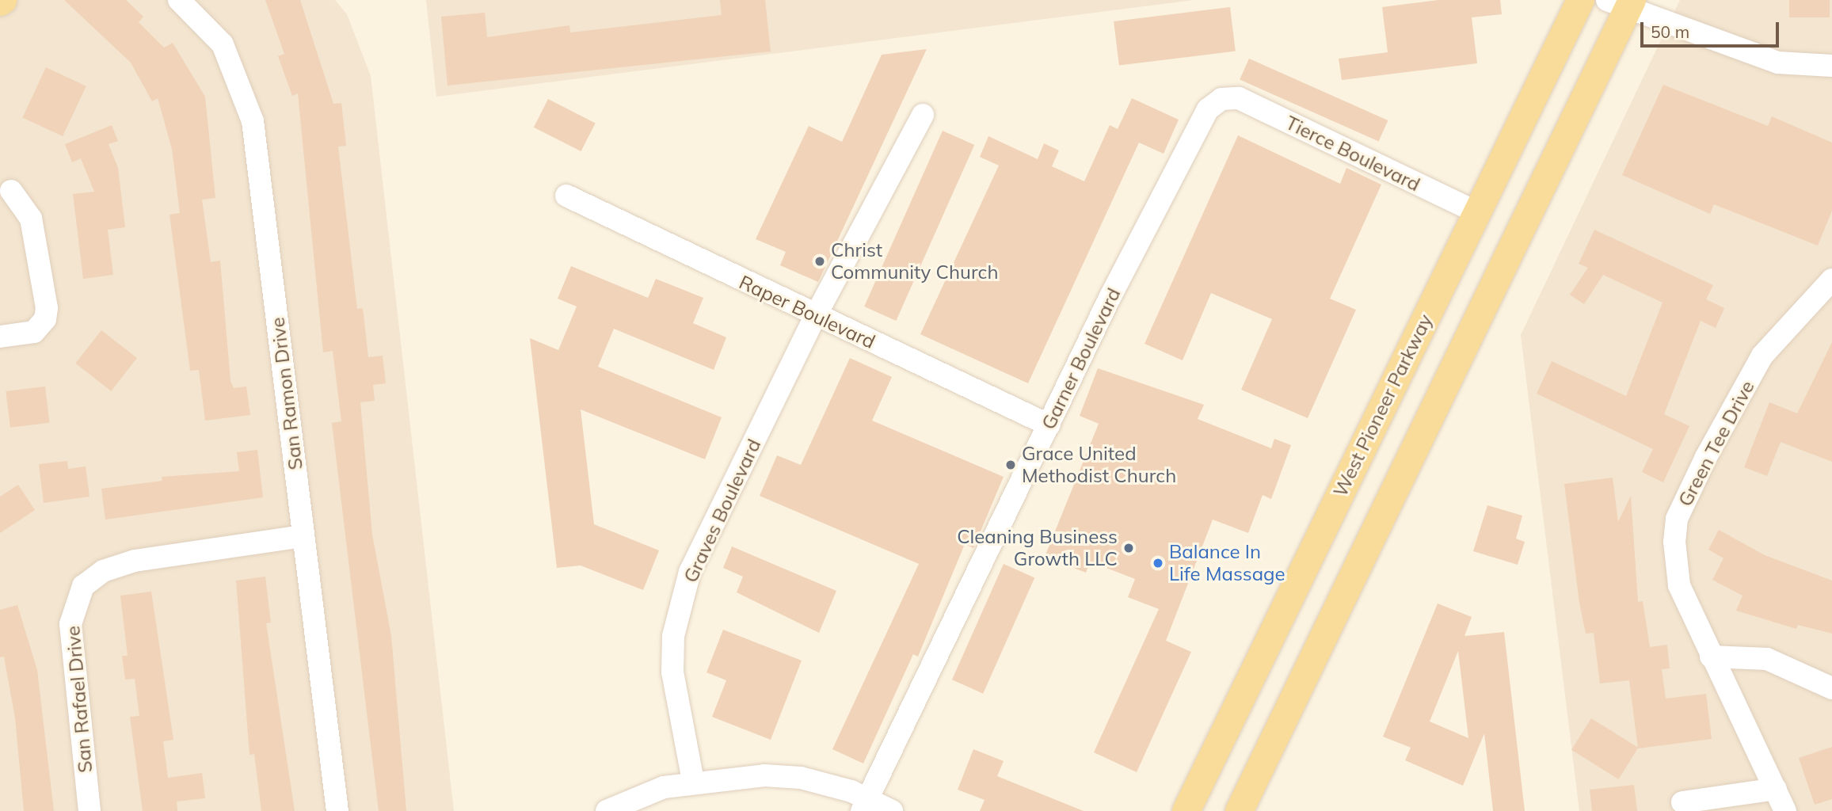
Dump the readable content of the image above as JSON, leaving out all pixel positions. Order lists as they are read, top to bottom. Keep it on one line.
{"streets":{"main road":["West Pioneer Parkway"],"street":["Tierce Boulevard","Raper Boulevard","Garner Boulevard","San Ramon Drive","Green Tee Drive","Graves Boulevard","San Rafael Drive"]},"crossings":[["Tierce Boulevard","Garner Boulevard"],["Tierce Boulevard","West Pioneer Parkway"],["Raper Boulevard","Garner Boulevard"],["Raper Boulevard","Graves Boulevard"],["San Ramon Drive","San Rafael Drive"]],"places":["Christ Community Church","Grace United Methodist Church","Cleaning Business Growth LLC","Balance In Life Massage"],"scale_bar":"50 m"}
